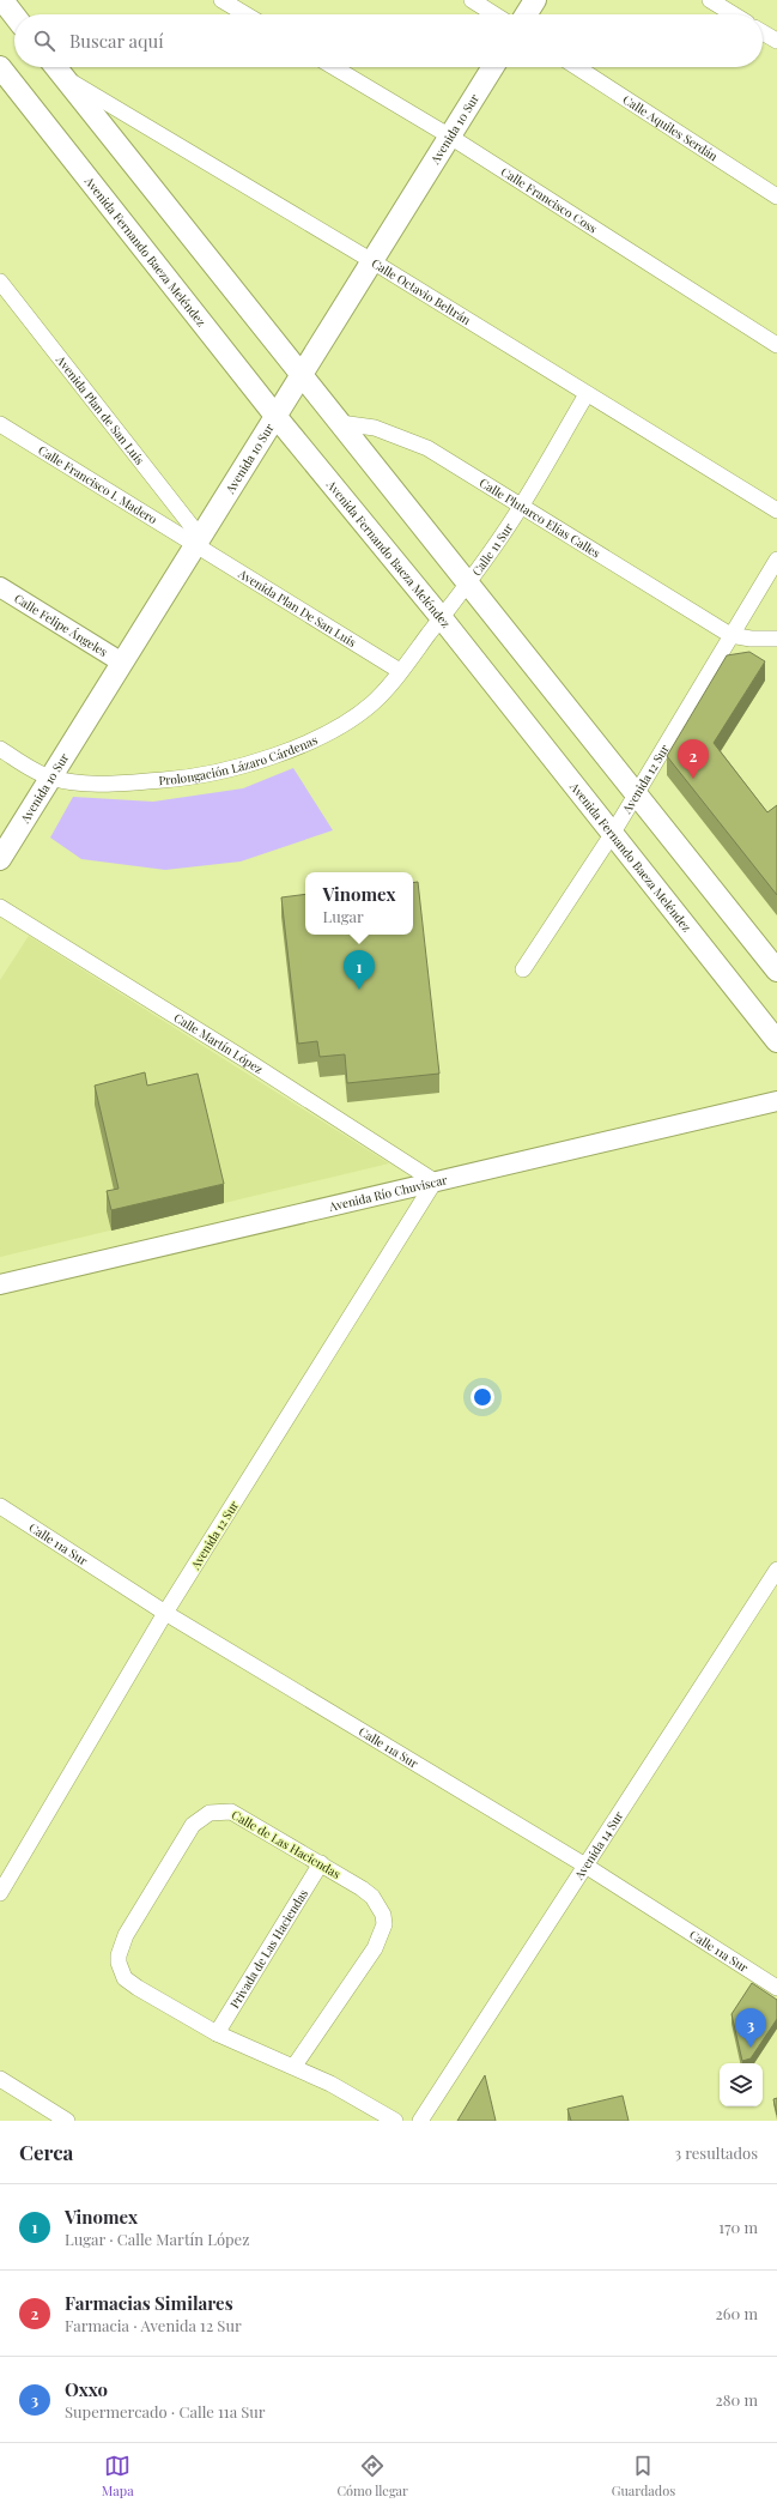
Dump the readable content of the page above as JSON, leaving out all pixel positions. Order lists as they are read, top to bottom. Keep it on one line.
{"streets":{"main road":["Avenida 10 Sur","Avenida Fernando Baeza Meléndez"],"street":["Calle Aquiles Serdán","Calle Francisco Coss","Calle Octavio Beltrán","Avenida Plan de San Luis","Calle Francisco I. Madero","Calle Plutarco Elías Calles","Calle 11 Sur","Avenida Plan De San Luis","Calle Felipe Ángeles","Prolongación Lázaro Cárdenas","Avenida 12 Sur","Calle Martín López","Avenida Río Chuviscar","Calle 11a Sur","Calle de Las Haciendas","Avenida 14 Sur","Privada de Las Haciendas"]},"crossings":[["Avenida 10 Sur","Calle Francisco Coss"],["Avenida 10 Sur","Avenida Fernando Baeza Meléndez"],["Avenida 10 Sur","Calle Octavio Beltrán"],["Avenida 10 Sur","Avenida Plan de San Luis"],["Avenida 10 Sur","Calle Francisco I. Madero"],["Avenida 10 Sur","Avenida Plan De San Luis"],["Avenida 10 Sur","Calle Felipe Ángeles"],["Avenida 10 Sur","Prolongación Lázaro Cárdenas"],["Avenida Fernando Baeza Meléndez","Calle 11 Sur"],["Avenida Fernando Baeza Meléndez","Avenida 12 Sur"],["Calle Octavio Beltrán","Calle 11 Sur"],["Avenida Plan de San Luis","Calle Francisco I. Madero"],["Avenida Plan de San Luis","Avenida Plan De San Luis"],["Calle Francisco I. Madero","Avenida Plan De San Luis"],["Calle Plutarco Elías Calles","Calle 11 Sur"],["Calle Plutarco Elías Calles","Avenida 12 Sur"],["Calle 11 Sur","Avenida Plan De San Luis"],["Calle 11 Sur","Prolongación Lázaro Cárdenas"],["Avenida Plan De San Luis","Prolongación Lázaro Cárdenas"],["Avenida 12 Sur","Calle Martín López"],["Avenida 12 Sur","Avenida Río Chuviscar"],["Avenida 12 Sur","Calle 11a Sur"],["Calle Martín López","Avenida Río Chuviscar"],["Calle 11a Sur","Avenida 14 Sur"],["Calle de Las Haciendas","Privada de Las Haciendas"]],"page":{"search":"Buscar aquí","pins":["2","1","3"],"popup":["Vinomex","Lugar"],"heading":["Cerca","3 resultados"],"list":[{"mark":"1","name":"Vinomex","note":"Lugar · Calle Martín López","value":"170 m"},{"mark":"2","name":"Farmacias Similares","note":"Farmacia · Avenida 12 Sur","value":"260 m"},{"mark":"3","name":"Oxxo","note":"Supermercado · Calle 11a Sur","value":"280 m"}],"nav":["Mapa","Cómo llegar","Guardados"]}}
